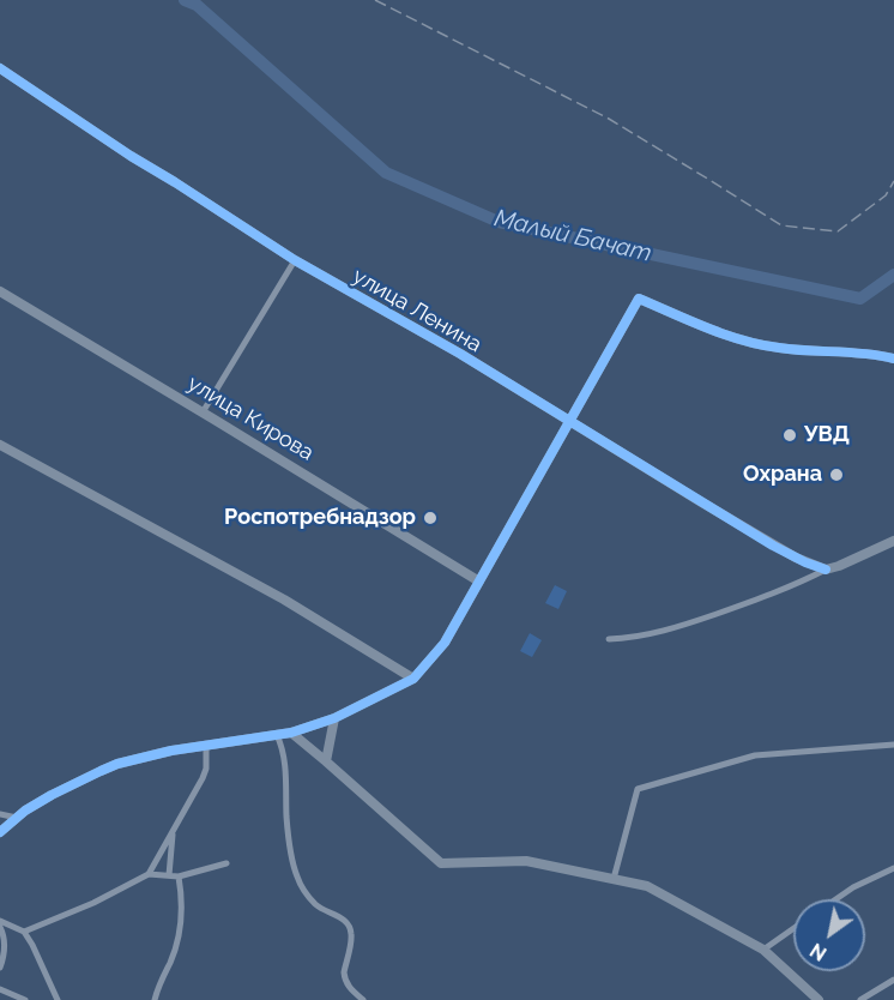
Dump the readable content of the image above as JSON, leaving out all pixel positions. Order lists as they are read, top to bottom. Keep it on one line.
{"streets":{"street":["улица Ленина","улица Кирова"]},"water":["Малый Бачат"],"places":["УВД","Охрана","Роспотребнадзор"],"north":"bottom left"}
